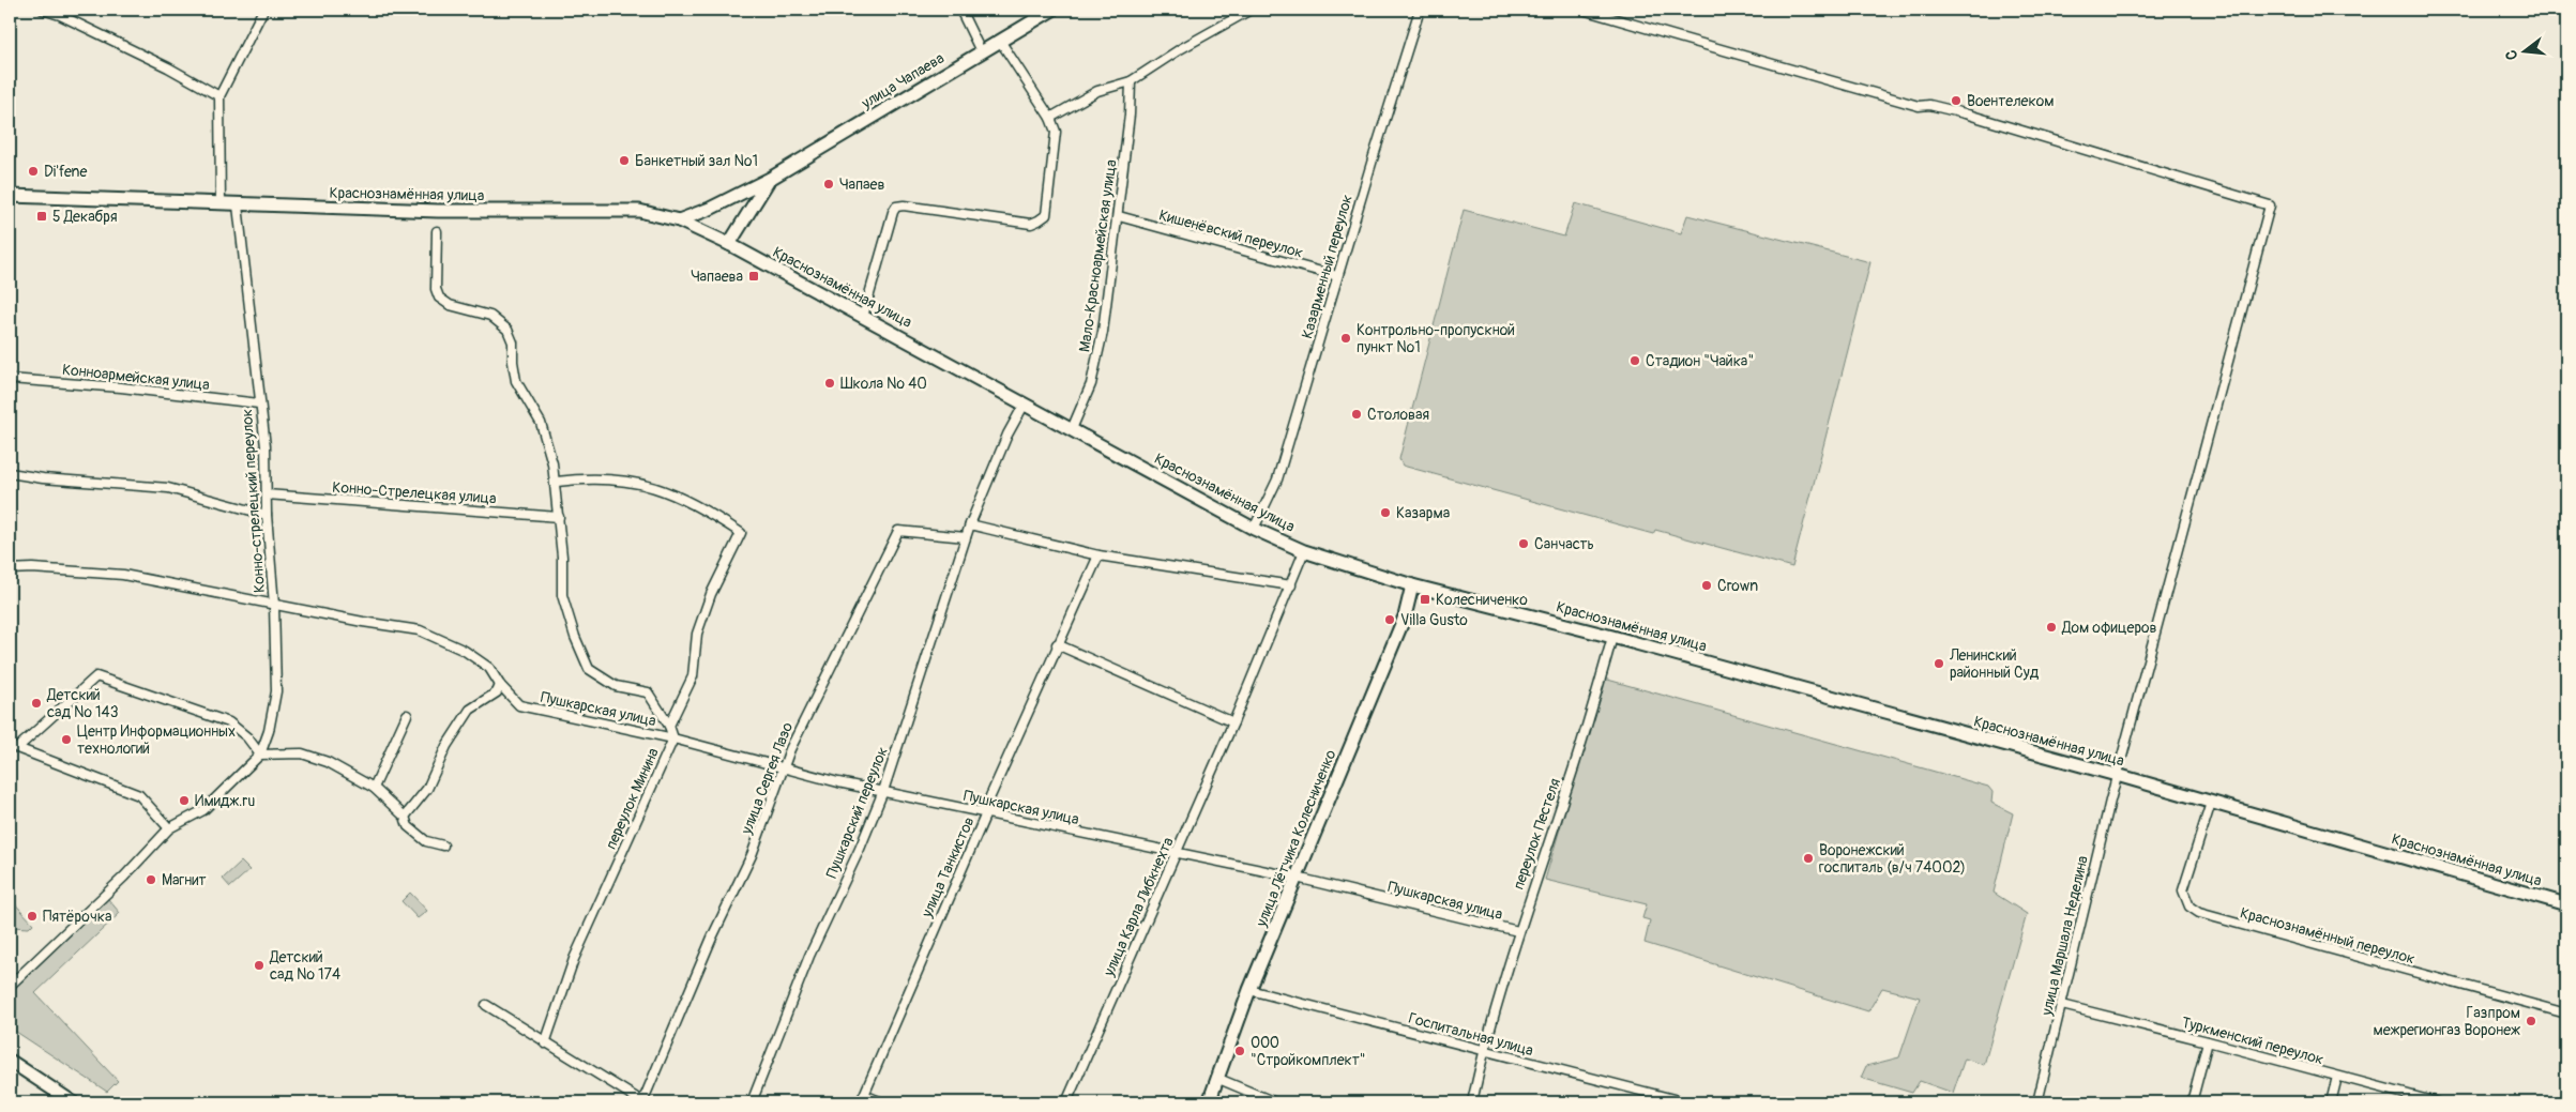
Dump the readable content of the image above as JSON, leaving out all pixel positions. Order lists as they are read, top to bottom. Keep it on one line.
{"streets":{"street":["улица Чапаева","Краснознамённая улица","Кишенёвский переулок","Мало-Красноармейская улица","Казарменный переулок","Конноармейская улица","Конно-Стрелецкая улица","Конно-стрелецкий переулок","Пушкарская улица","улица Сергея Лазо","переулок Минина","Пушкарский переулок","переулок Пестеля","улица Лётчика Колесниченко","улица Танкистов","улица Карла Либкнехта","улица Маршала Неделина","Краснознамённый переулок","Госпитальная улица","Туркменский переулок"]},"crossings":[["улица Чапаева","Краснознамённая улица"],["Краснознамённая улица","Мало-Красноармейская улица"],["Краснознамённая улица","Казарменный переулок"],["Краснознамённая улица","Конно-стрелецкий переулок"],["Краснознамённая улица","Пушкарский переулок"],["Краснознамённая улица","переулок Пестеля"],["Краснознамённая улица","улица Лётчика Колесниченко"],["Краснознамённая улица","улица Карла Либкнехта"],["Краснознамённая улица","улица Маршала Неделина"],["Краснознамённая улица","Краснознамённый переулок"],["Кишенёвский переулок","Мало-Красноармейская улица"],["Кишенёвский переулок","Казарменный переулок"],["Конноармейская улица","Конно-стрелецкий переулок"],["Конно-Стрелецкая улица","Конно-стрелецкий переулок"],["Конно-Стрелецкая улица","переулок Минина"],["Пушкарская улица","улица Сергея Лазо"],["Пушкарская улица","переулок Минина"],["Пушкарская улица","Пушкарский переулок"],["Пушкарская улица","переулок Пестеля"],["Пушкарская улица","улица Лётчика Колесниченко"],["Пушкарская улица","улица Танкистов"],["Пушкарская улица","улица Карла Либкнехта"],["улица Сергея Лазо","Пушкарский переулок"],["переулок Пестеля","Госпитальная улица"],["улица Лётчика Колесниченко","Госпитальная улица"],["улица Маршала Неделина","Туркменский переулок"]],"places":{"other":["Воентелеком","Банкетный зал №1","Di'fene","Чапаев","Контрольно-пропускной пункт №1","Стадион \"Чайка\"","Школа № 40","Столовая","Казарма","Санчасть","Crown","Villa Gusto","Дом офицеров","Ленинский районный Суд","Детский сад № 143","Центр Информационных технологий","Имидж.ru","Воронежский госпиталь (в/ч 74002)","Магнит","Пятёрочка","Детский сад № 174","Газпром межрегионгаз Воронеж","ООО \"Стройкомплект\""],"transit":["5 Декабря","Чапаева","Колесниченко"]},"north":"left"}
